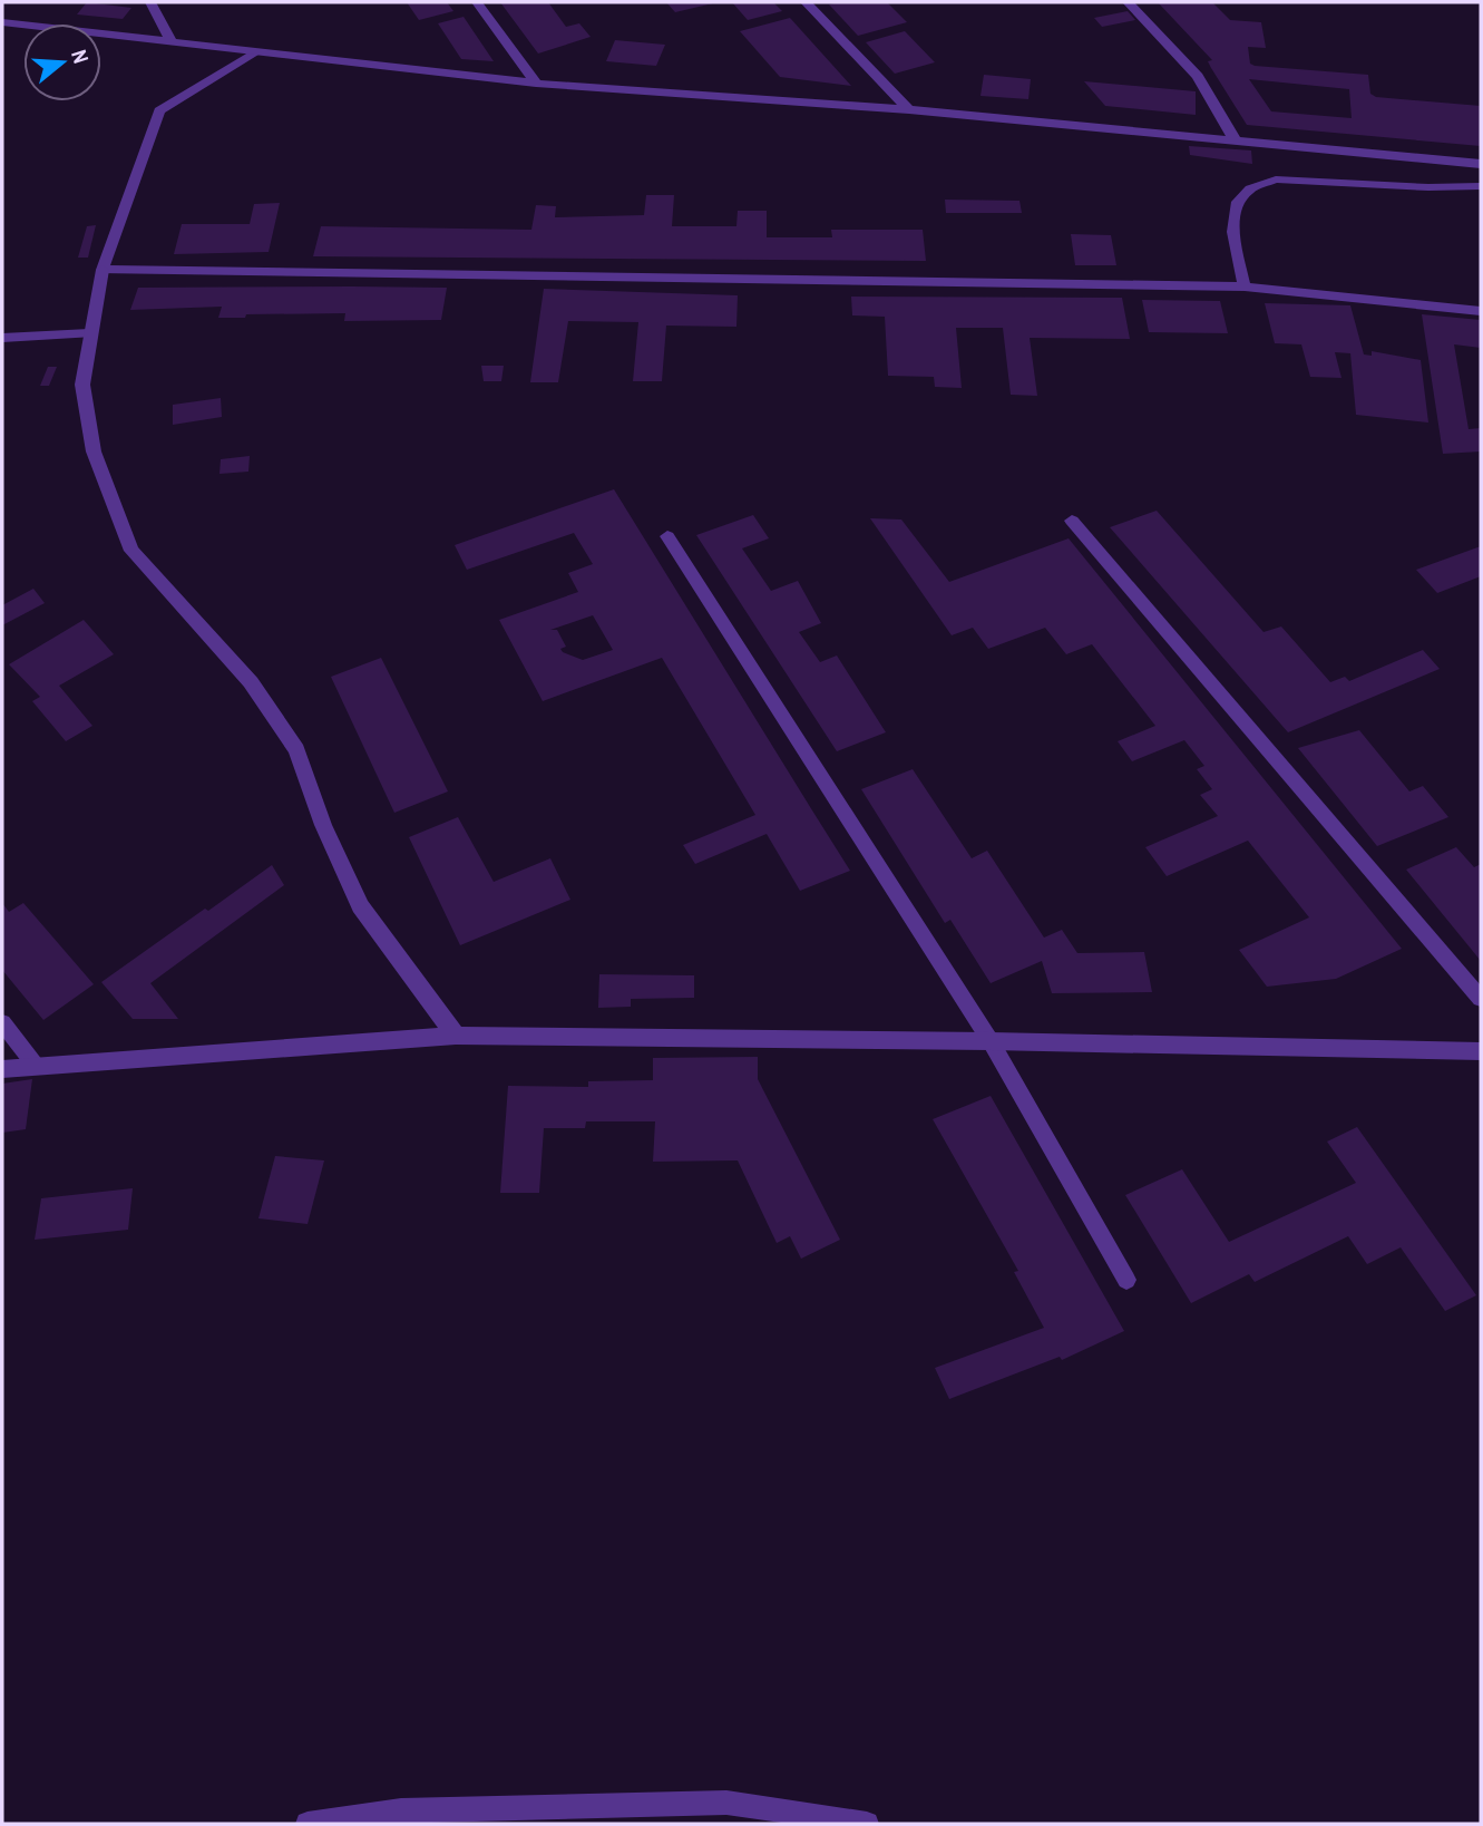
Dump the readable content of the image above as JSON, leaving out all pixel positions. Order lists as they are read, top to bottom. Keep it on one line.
{"north":"right"}
